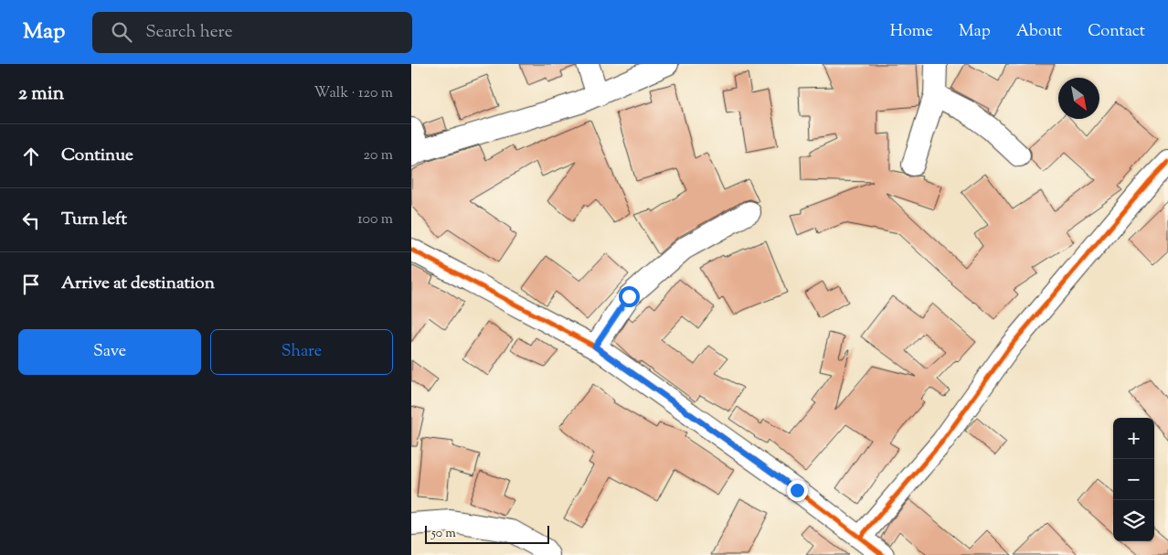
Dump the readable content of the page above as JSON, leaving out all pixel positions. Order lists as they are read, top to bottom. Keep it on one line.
{"scale_bar":"50 m","north":"bottom right","page":{"header":"Map","search":"Search here","nav":["Home","Map","About","Contact"],"heading":["2 min","Walk · 120 m"],"list":[["Continue","20 m"],["Turn left","100 m"],"Arrive at destination"],"buttons":["Save","Share"],"map_buttons":["+","−"],"scale":"50 m"}}
